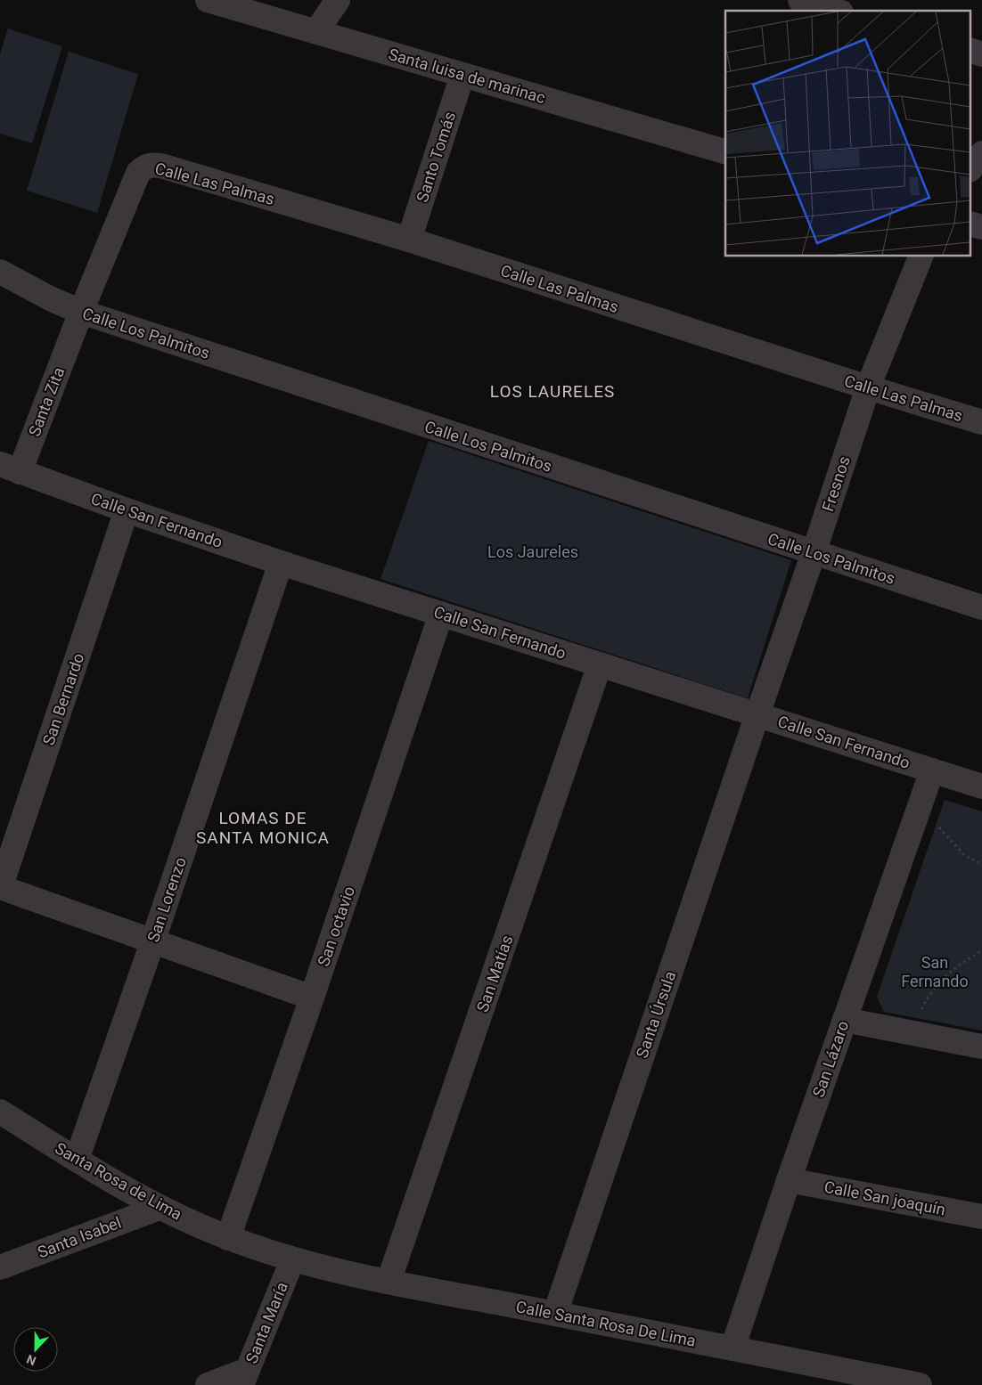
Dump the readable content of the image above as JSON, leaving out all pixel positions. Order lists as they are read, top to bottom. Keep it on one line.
{"streets":{"street":["Santa luisa de marinac","Santo Tomás","Calle Las Palmas","Calle Los Palmitos","Santa Zita","Fresnos","Calle San Fernando","San Bernardo","San Lorenzo","San octavio","San Matías","Santa Úrsula","San Lázaro","Santa Rosa de Lima","Calle San joaquín","Santa Isabel","Santa María","Calle Santa Rosa De Lima"]},"crossings":[["Santa luisa de marinac","Santo Tomás"],["Santo Tomás","Calle Las Palmas"],["Calle Las Palmas","Santa Zita"],["Calle Las Palmas","Fresnos"],["Calle Los Palmitos","Santa Zita"],["Calle Los Palmitos","Fresnos"],["Santa Zita","Calle San Fernando"],["Fresnos","Calle San Fernando"],["Fresnos","Santa Úrsula"],["Calle San Fernando","San Bernardo"],["Calle San Fernando","San Lorenzo"],["Calle San Fernando","San octavio"],["Calle San Fernando","San Matías"],["Calle San Fernando","Santa Úrsula"],["Calle San Fernando","San Lázaro"],["San Lorenzo","Santa Rosa de Lima"],["San octavio","Santa Rosa de Lima"],["San Matías","Calle Santa Rosa De Lima"],["Santa Úrsula","Calle Santa Rosa De Lima"],["San Lázaro","Calle San joaquín"],["San Lázaro","Calle Santa Rosa De Lima"],["Santa Rosa de Lima","Santa Isabel"],["Santa Rosa de Lima","Santa María"],["Santa Rosa de Lima","Calle Santa Rosa De Lima"],["Santa María","Calle Santa Rosa De Lima"]],"districts":["LOS LAURELES","LOMAS DE SANTA MONICA"],"parks":["Los Jaureles","San Fernando"],"north":"bottom"}
